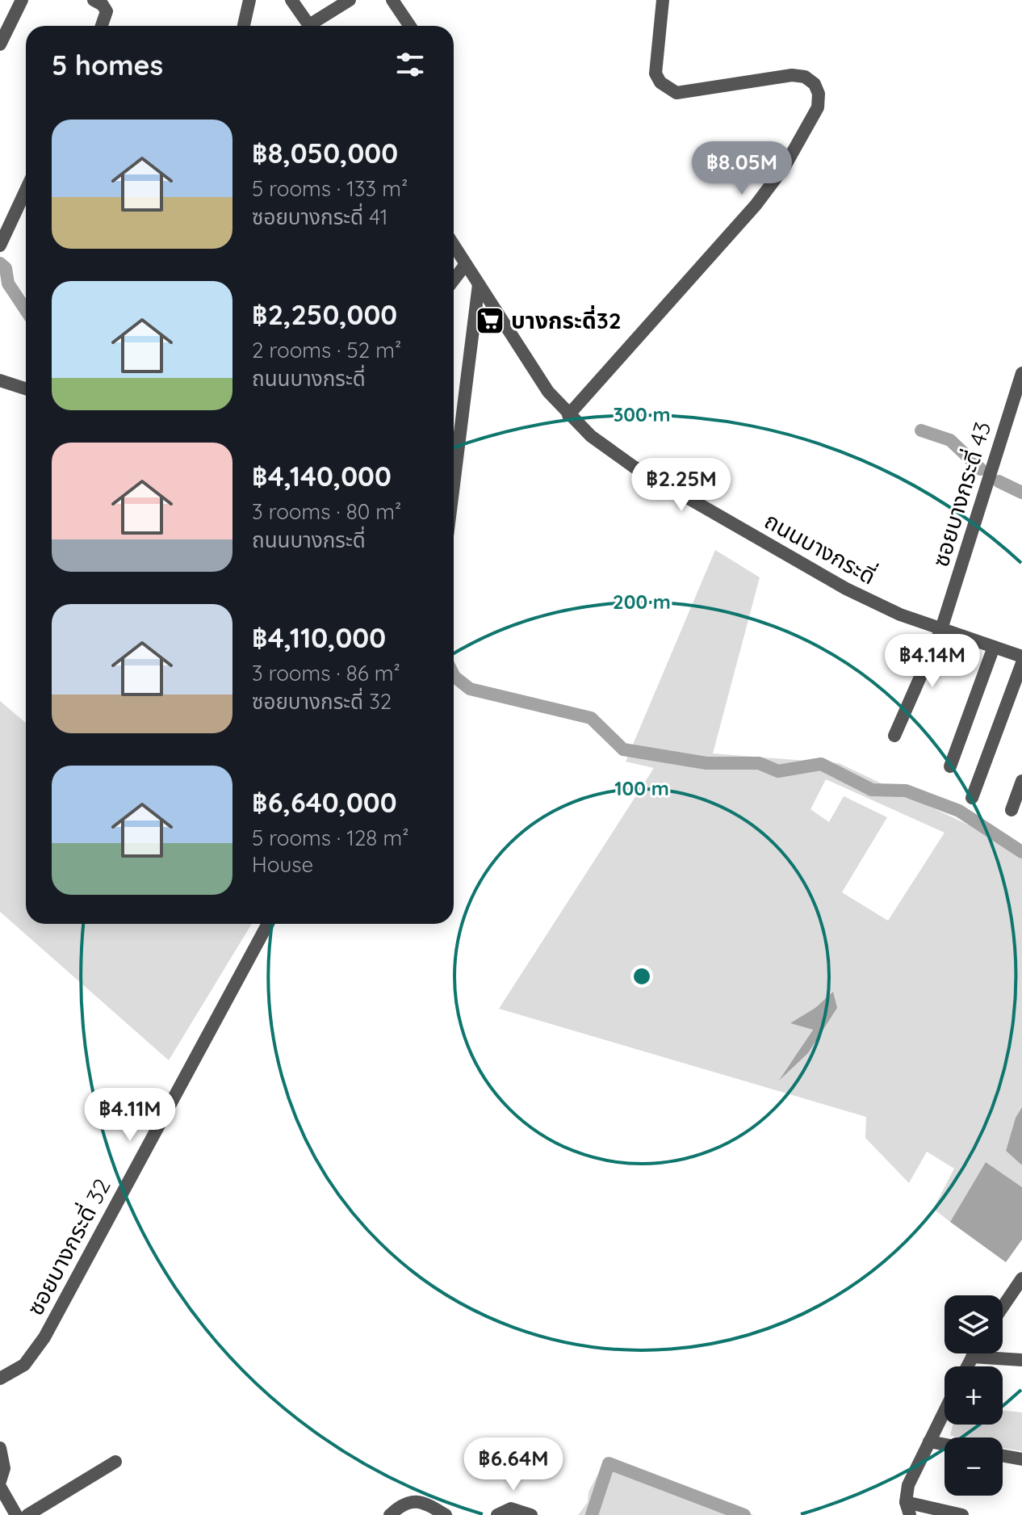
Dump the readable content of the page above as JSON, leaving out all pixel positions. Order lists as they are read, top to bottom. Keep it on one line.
{"streets":{"street":["ซอยบางกระดี่ 43","ถนนบางกระดี่","ซอยบางกระดี่ 32"]},"crossings":[["ซอยบางกระดี่ 43","ถนนบางกระดี่"]],"places":{"supermarket":["บางกระดี่32"]},"page":{"heading":"5 homes","list":[{"name":"฿8,050,000","note":"5 rooms · 133 m² · ซอยบางกระดี่ 41"},{"name":"฿2,250,000","note":"2 rooms · 52 m² · ถนนบางกระดี่"},{"name":"฿4,140,000","note":"3 rooms · 80 m² · ถนนบางกระดี่"},{"name":"฿4,110,000","note":"3 rooms · 86 m² · ซอยบางกระดี่ 32"},{"name":"฿6,640,000","note":"5 rooms · 128 m² · House"}],"price":["฿8.05M","฿2.25M","฿4.14M","฿4.11M","฿6.64M"],"map_buttons":["+","−"]},"rings":["300 m","200 m","100 m"]}
